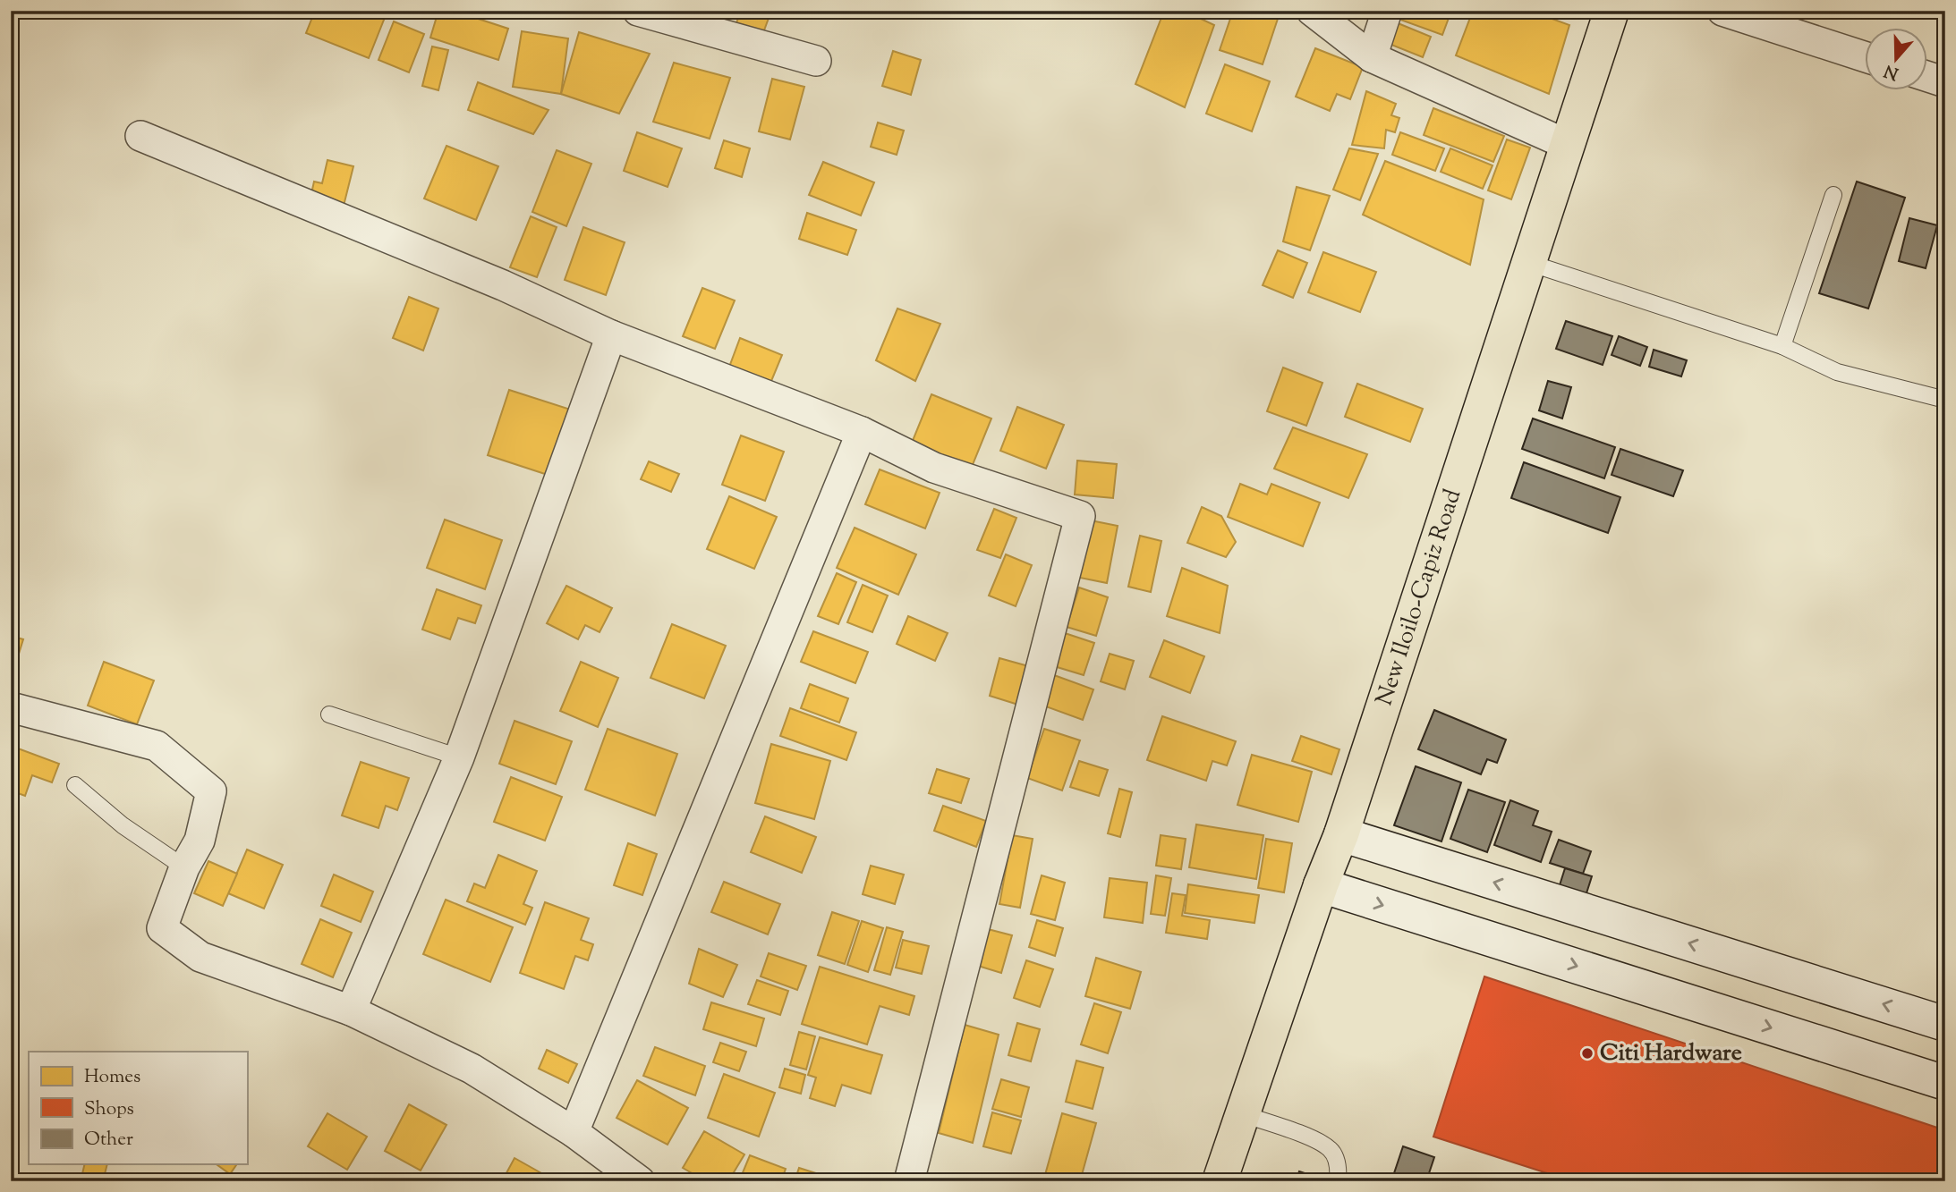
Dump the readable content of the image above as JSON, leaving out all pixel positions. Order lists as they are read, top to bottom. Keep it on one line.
{"streets":{"highway":["New Iloilo-Capiz Road"]},"places":["Citi Hardware"],"legend":["Homes","Shops","Other"],"north":"bottom"}
